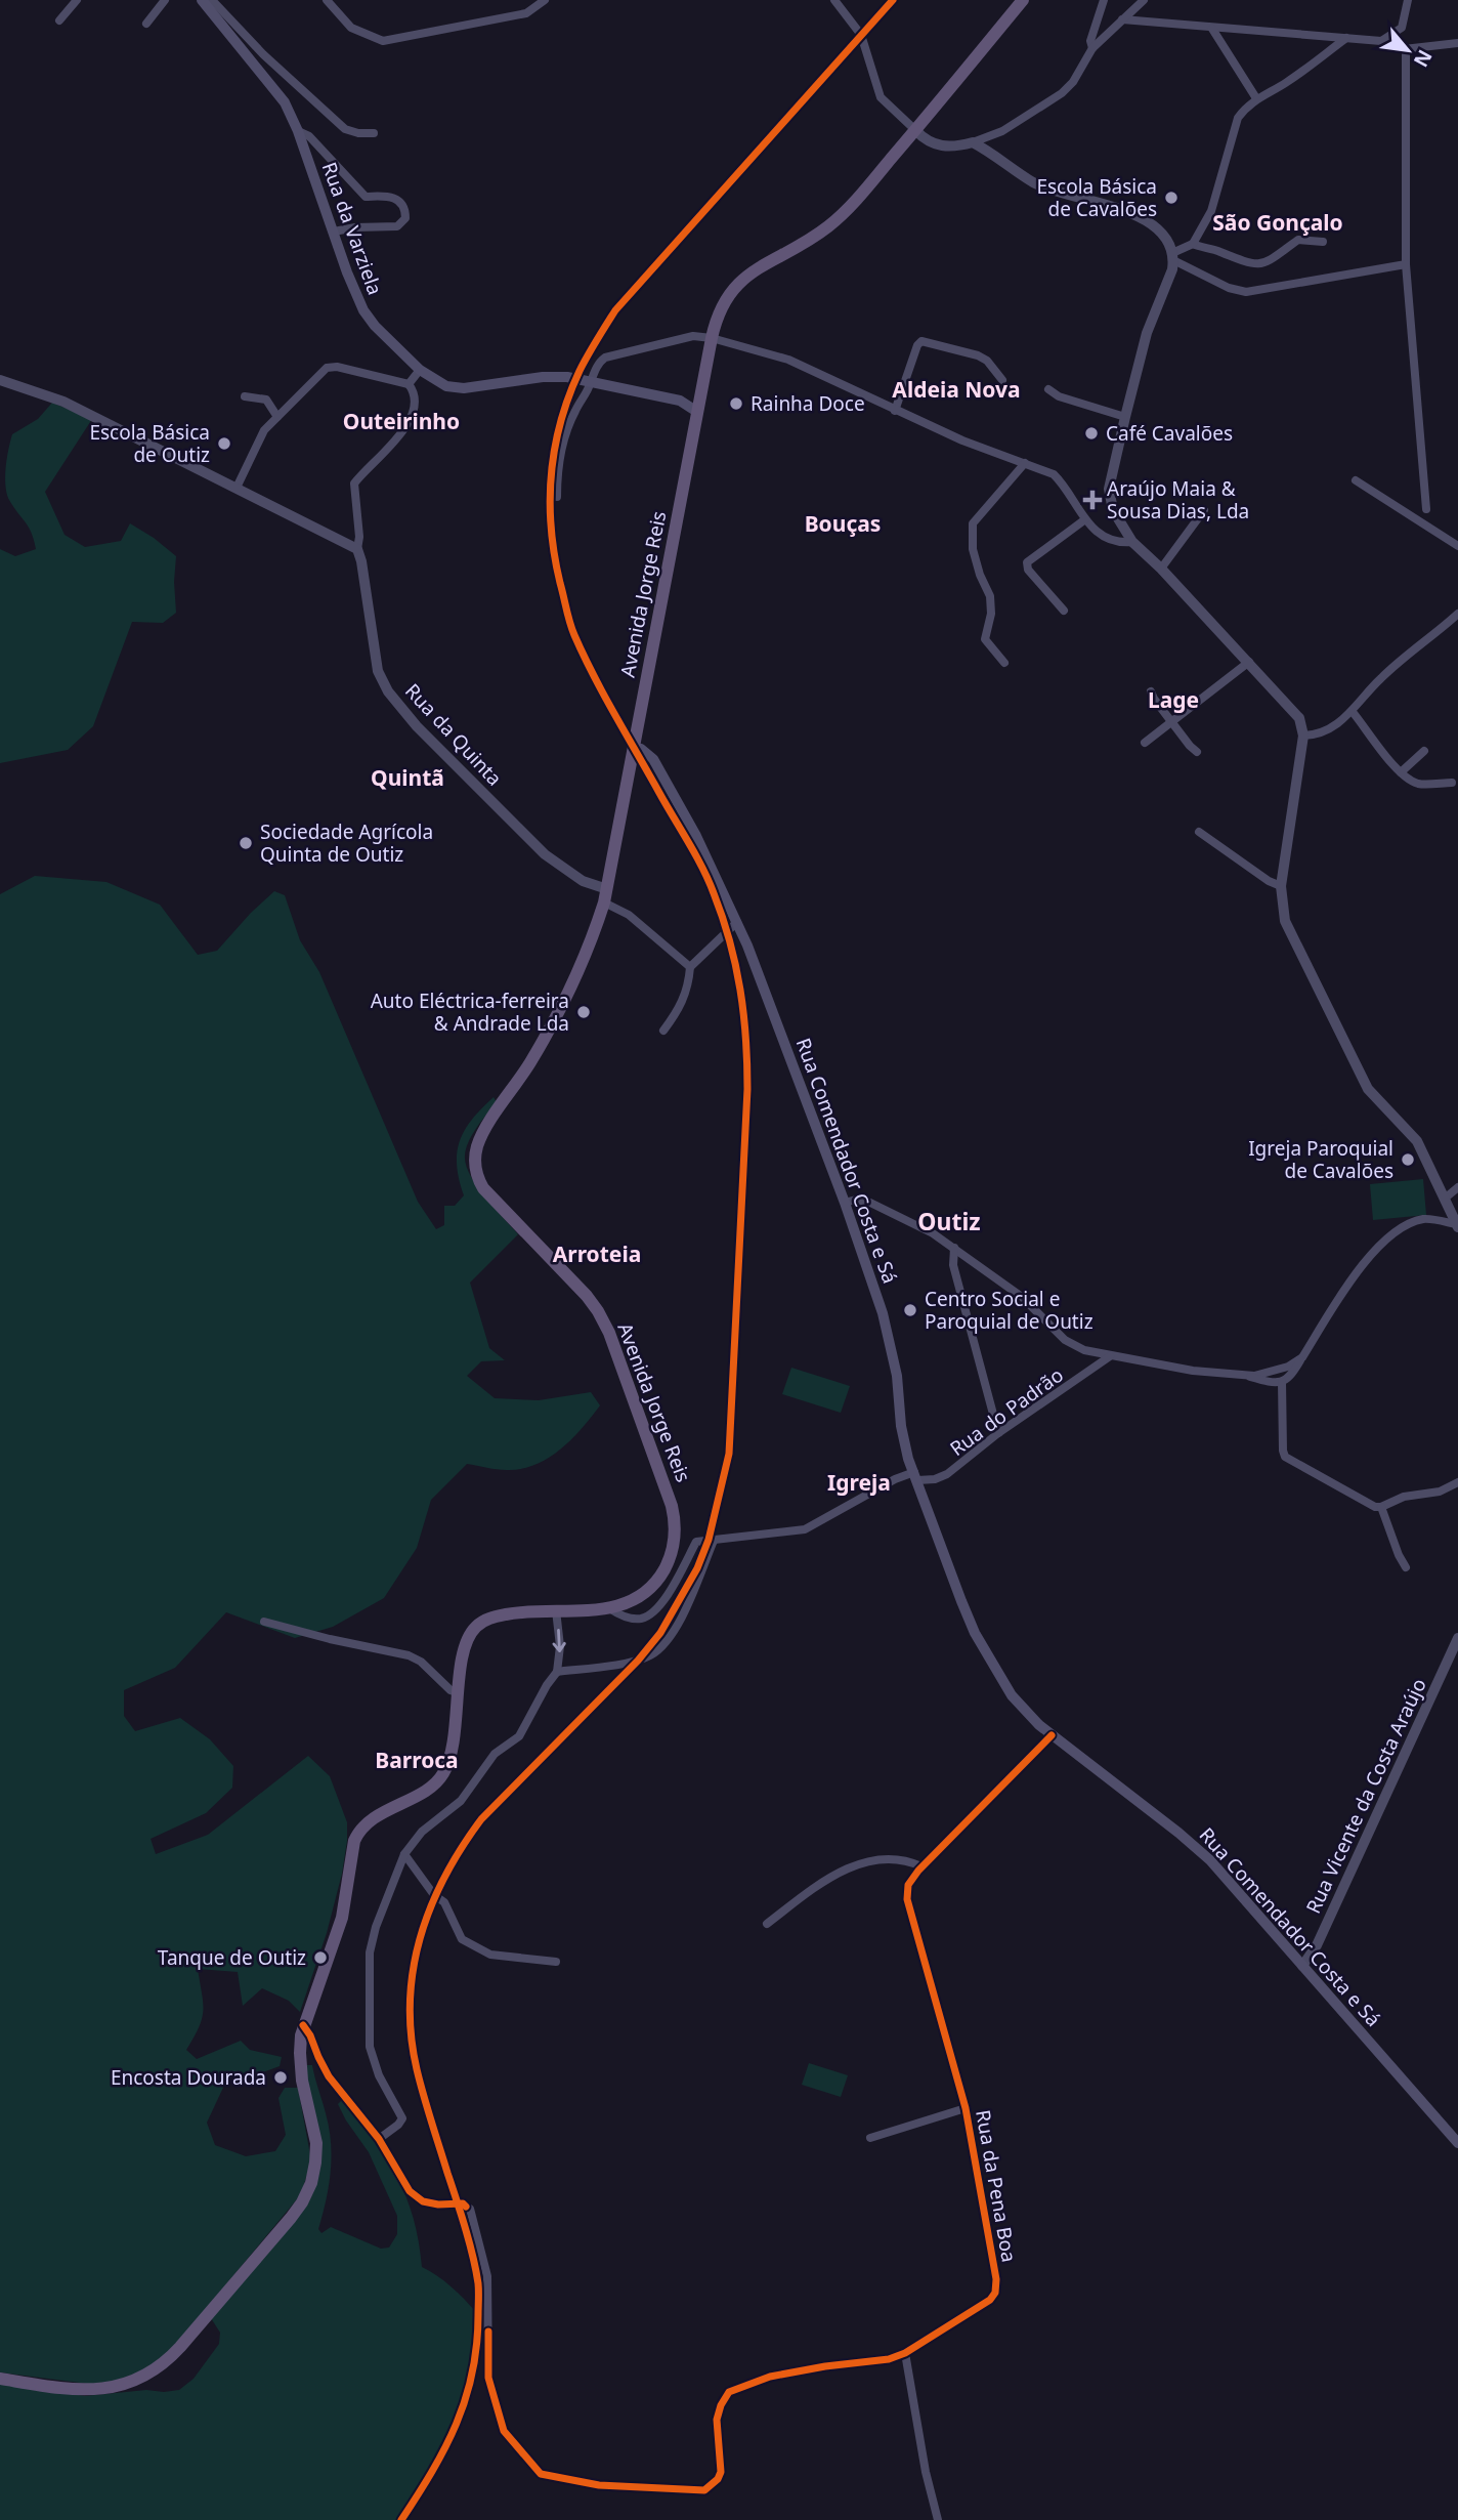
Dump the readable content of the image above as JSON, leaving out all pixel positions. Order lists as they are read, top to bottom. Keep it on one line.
{"streets":{"main road":["Rua da Varziela","Avenida Jorge Reis","Rua Comendador Costa e Sá"],"street":["Rua da Quinta","Rua do Padrão","Rua Vicente da Costa Araújo","Rua da Pena Boa"]},"crossings":[["Avenida Jorge Reis","Rua da Quinta"],["Avenida Jorge Reis","Rua Comendador Costa e Sá"],["Rua Comendador Costa e Sá","Rua do Padrão"],["Rua Comendador Costa e Sá","Rua Vicente da Costa Araújo"],["Rua Comendador Costa e Sá","Rua da Pena Boa"]],"districts":["São Gonçalo","Aldeia Nova","Outeirinho","Bouças","Lage","Quintã","Outiz","Arroteia","Igreja","Barroca"],"places":{"other":["Escola Básica de Cavalões","Rainha Doce","Café Cavalões","Escola Básica de Outiz","Sociedade Agrícola Quinta de Outiz","Auto Eléctrica-ferreira & Andrade Lda","Igreja Paroquial de Cavalões","Centro Social e Paroquial de Outiz","Tanque de Outiz","Encosta Dourada"],"health":["Araújo Maia & Sousa Dias, Lda"]},"north":"bottom right"}
